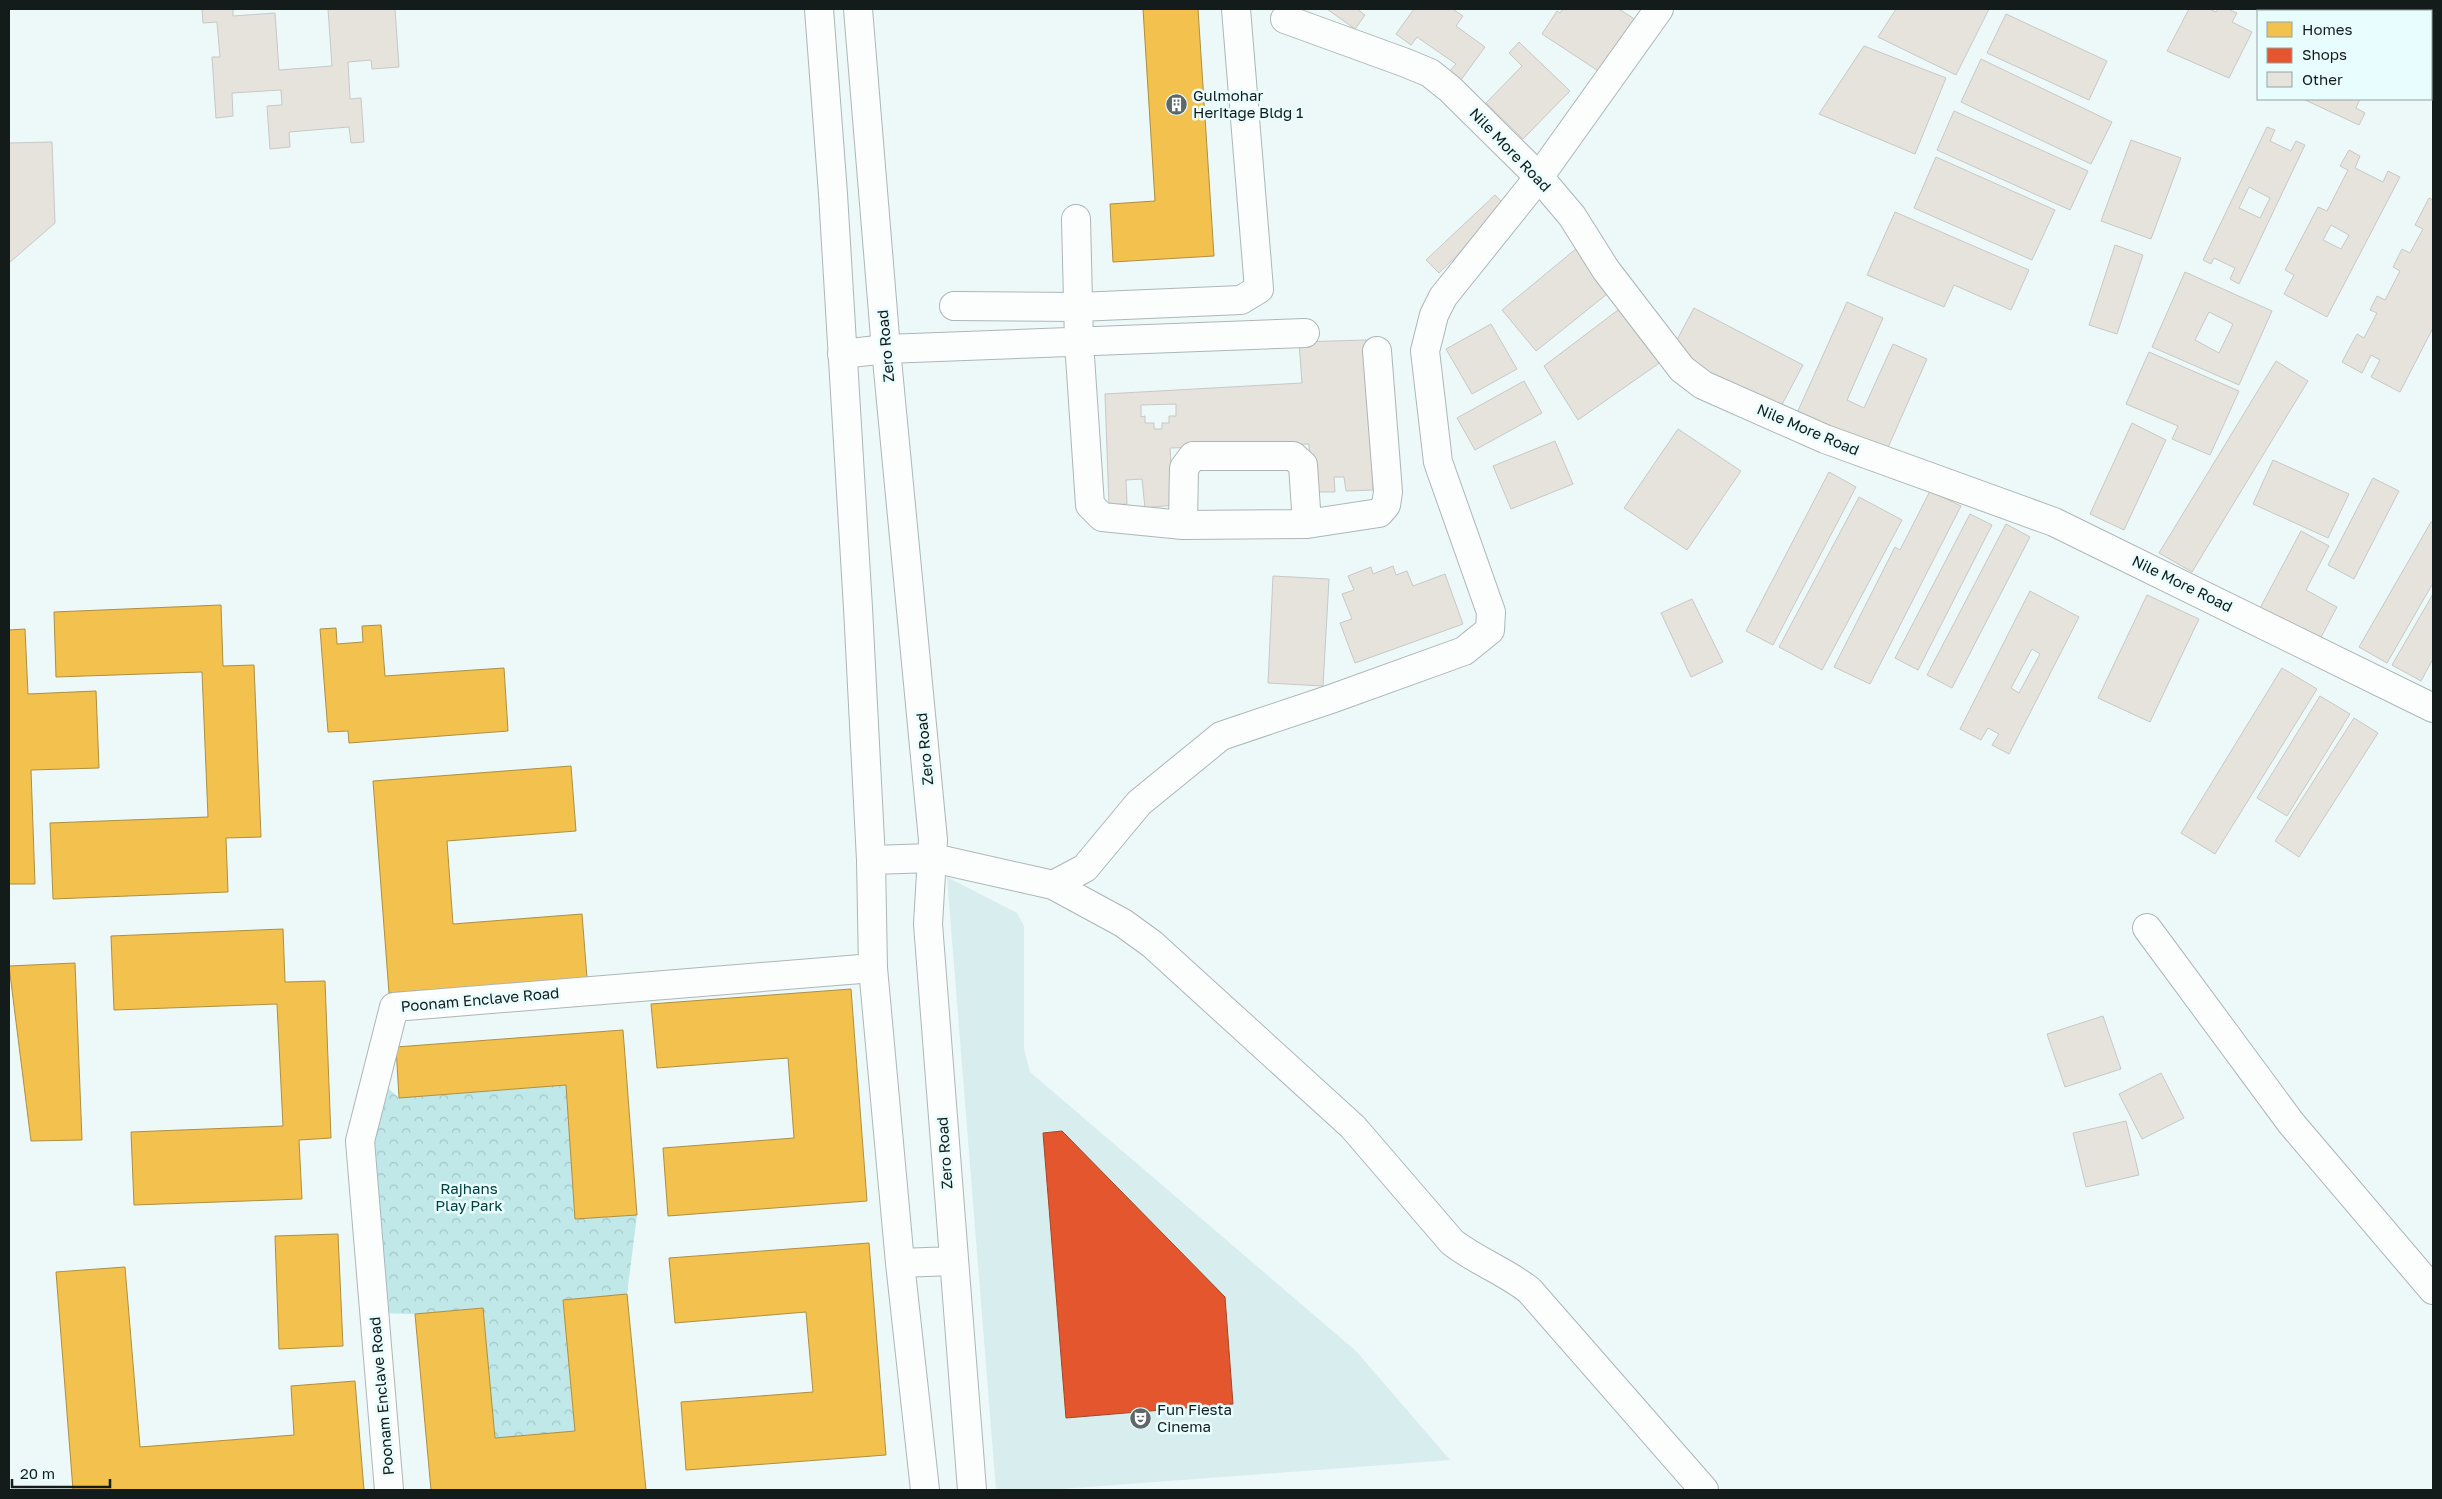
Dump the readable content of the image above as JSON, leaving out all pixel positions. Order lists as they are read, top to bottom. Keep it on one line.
{"streets":{"street":["Nile More Road","Zero Road","Poonam Enclave Road"]},"parks":["Rajhans Play Park"],"places":{"building":["Gulmohar Heritage Bldg 1"],"theatre":["Fun Fiesta Cinema"]},"legend":["Homes","Shops","Other"],"scale_bar":"20 m"}
